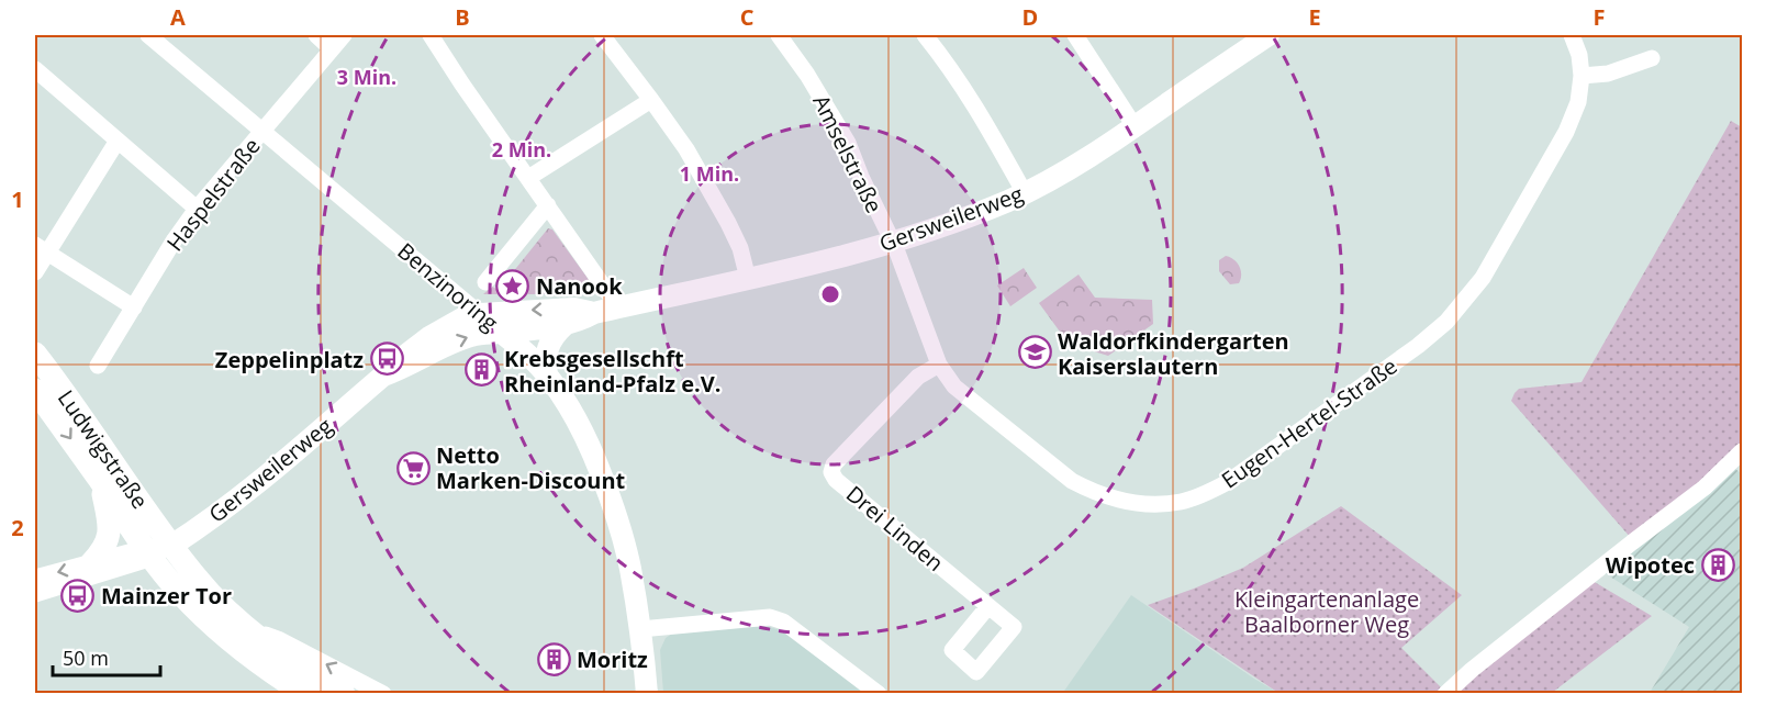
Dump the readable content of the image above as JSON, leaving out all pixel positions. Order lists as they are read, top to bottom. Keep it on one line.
{"streets":{"main road":["Ludwigstraße"],"street":["Amselstraße","Haspelstraße","Gersweilerweg","Benzinoring","Eugen-Hertel-Straße","Drei Linden"]},"crossings":[["Amselstraße","Gersweilerweg"],["Amselstraße","Eugen-Hertel-Straße"],["Haspelstraße","Benzinoring"],["Gersweilerweg","Benzinoring"],["Gersweilerweg","Eugen-Hertel-Straße"],["Gersweilerweg","Ludwigstraße"],["Eugen-Hertel-Straße","Drei Linden"]],"parks":["Kleingartenanlage Baalborner Weg"],"places":{"place":["Nanook"],"school or university":["Waldorfkindergarten Kaiserslautern"],"bus stop":["Zeppelinplatz","Mainzer Tor"],"building":["Krebsgesellschft Rheinland-Pfalz e.V.","Wipotec","Moritz"],"supermarket":["Netto Marken-Discount"]},"scale_bar":"50 m","grid":{"columns":["A","B","C","D","E","F"],"rows":["1","2"]},"rings":["3 Min.","2 Min.","1 Min."]}
